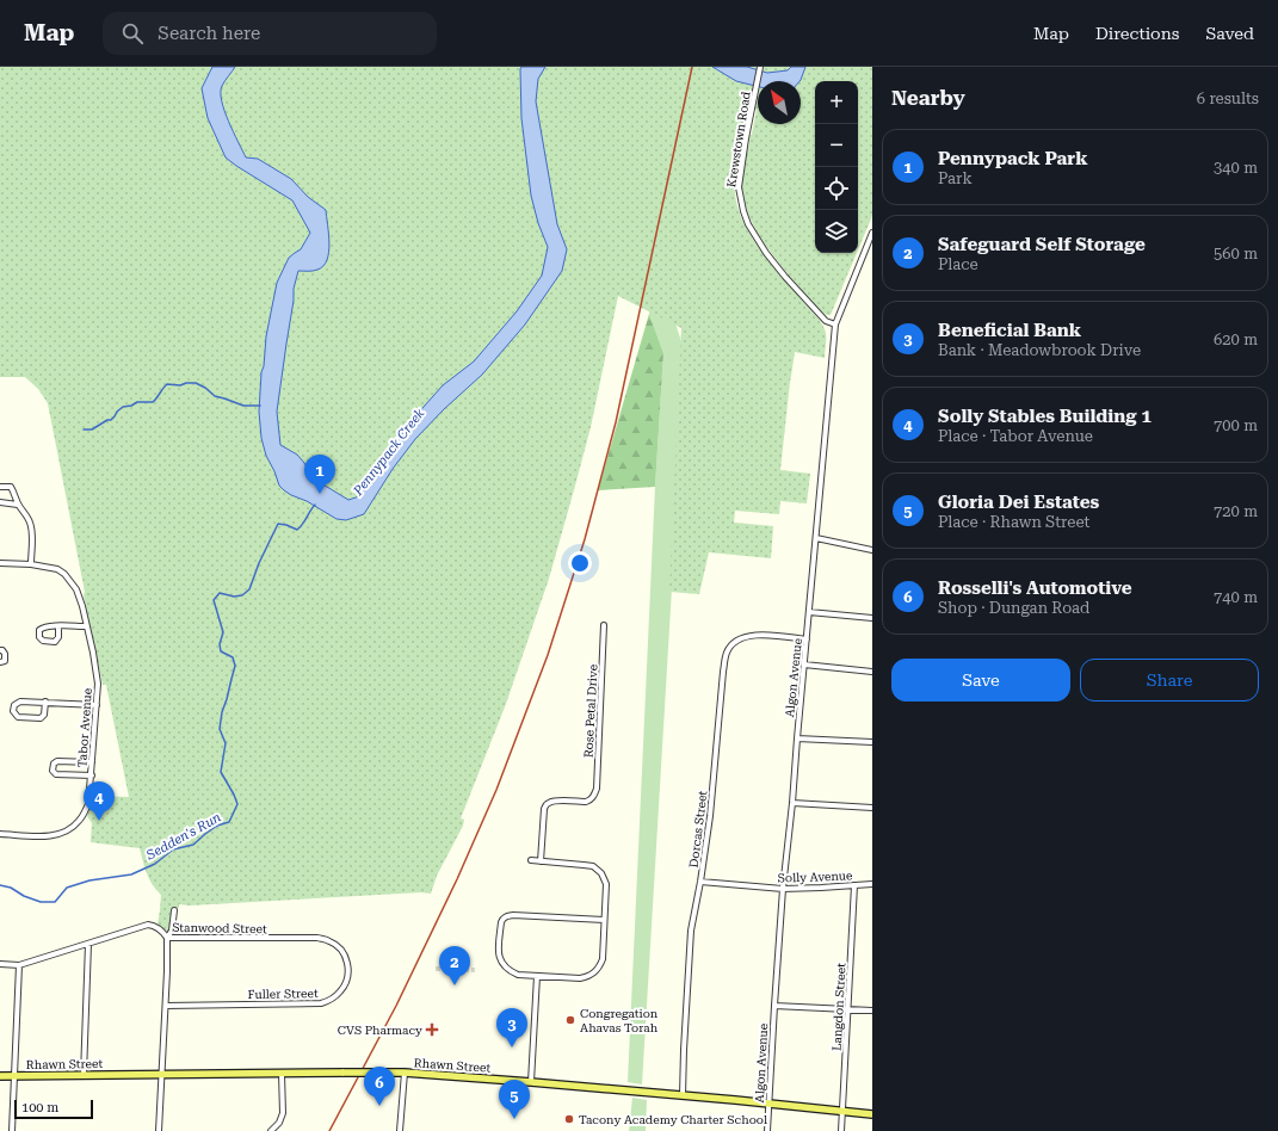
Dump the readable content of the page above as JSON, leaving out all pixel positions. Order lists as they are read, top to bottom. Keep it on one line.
{"streets":{"main road":["Rhawn Street"],"street":["Krewstown Road","Algon Avenue","Rose Petal Drive","Tabor Avenue","Dorcas Street","Solly Avenue","Stanwood Street","Fuller Street","Langdon Street"]},"crossings":[["Krewstown Road","Algon Avenue"],["Algon Avenue","Dorcas Street"],["Algon Avenue","Solly Avenue"],["Algon Avenue","Rhawn Street"],["Dorcas Street","Solly Avenue"],["Dorcas Street","Rhawn Street"],["Solly Avenue","Langdon Street"],["Stanwood Street","Fuller Street"],["Langdon Street","Rhawn Street"]],"water":["Pennypack Creek","Sedden's Run"],"places":{"other":["Congregation Ahavas Torah","Tacony Academy Charter School"],"health":["CVS Pharmacy"]},"scale_bar":"100 m","north":"top left","page":{"header":"Map","search":"Search here","nav":["Map","Directions","Saved"],"heading":["Nearby","6 results"],"map_buttons":["+","−"],"list":[{"mark":"1","name":"Pennypack Park","note":"Park","value":"340 m"},{"mark":"2","name":"Safeguard Self Storage","note":"Place","value":"560 m"},{"mark":"3","name":"Beneficial Bank","note":"Bank · Meadowbrook Drive","value":"620 m"},{"mark":"4","name":"Solly Stables Building 1","note":"Place · Tabor Avenue","value":"700 m"},{"mark":"5","name":"Gloria Dei Estates","note":"Place · Rhawn Street","value":"720 m"},{"mark":"6","name":"Rosselli's Automotive","note":"Shop · Dungan Road","value":"740 m"}],"pins":["1","4","2","3","6","5"],"buttons":["Save","Share"],"scale":"100 m"}}
